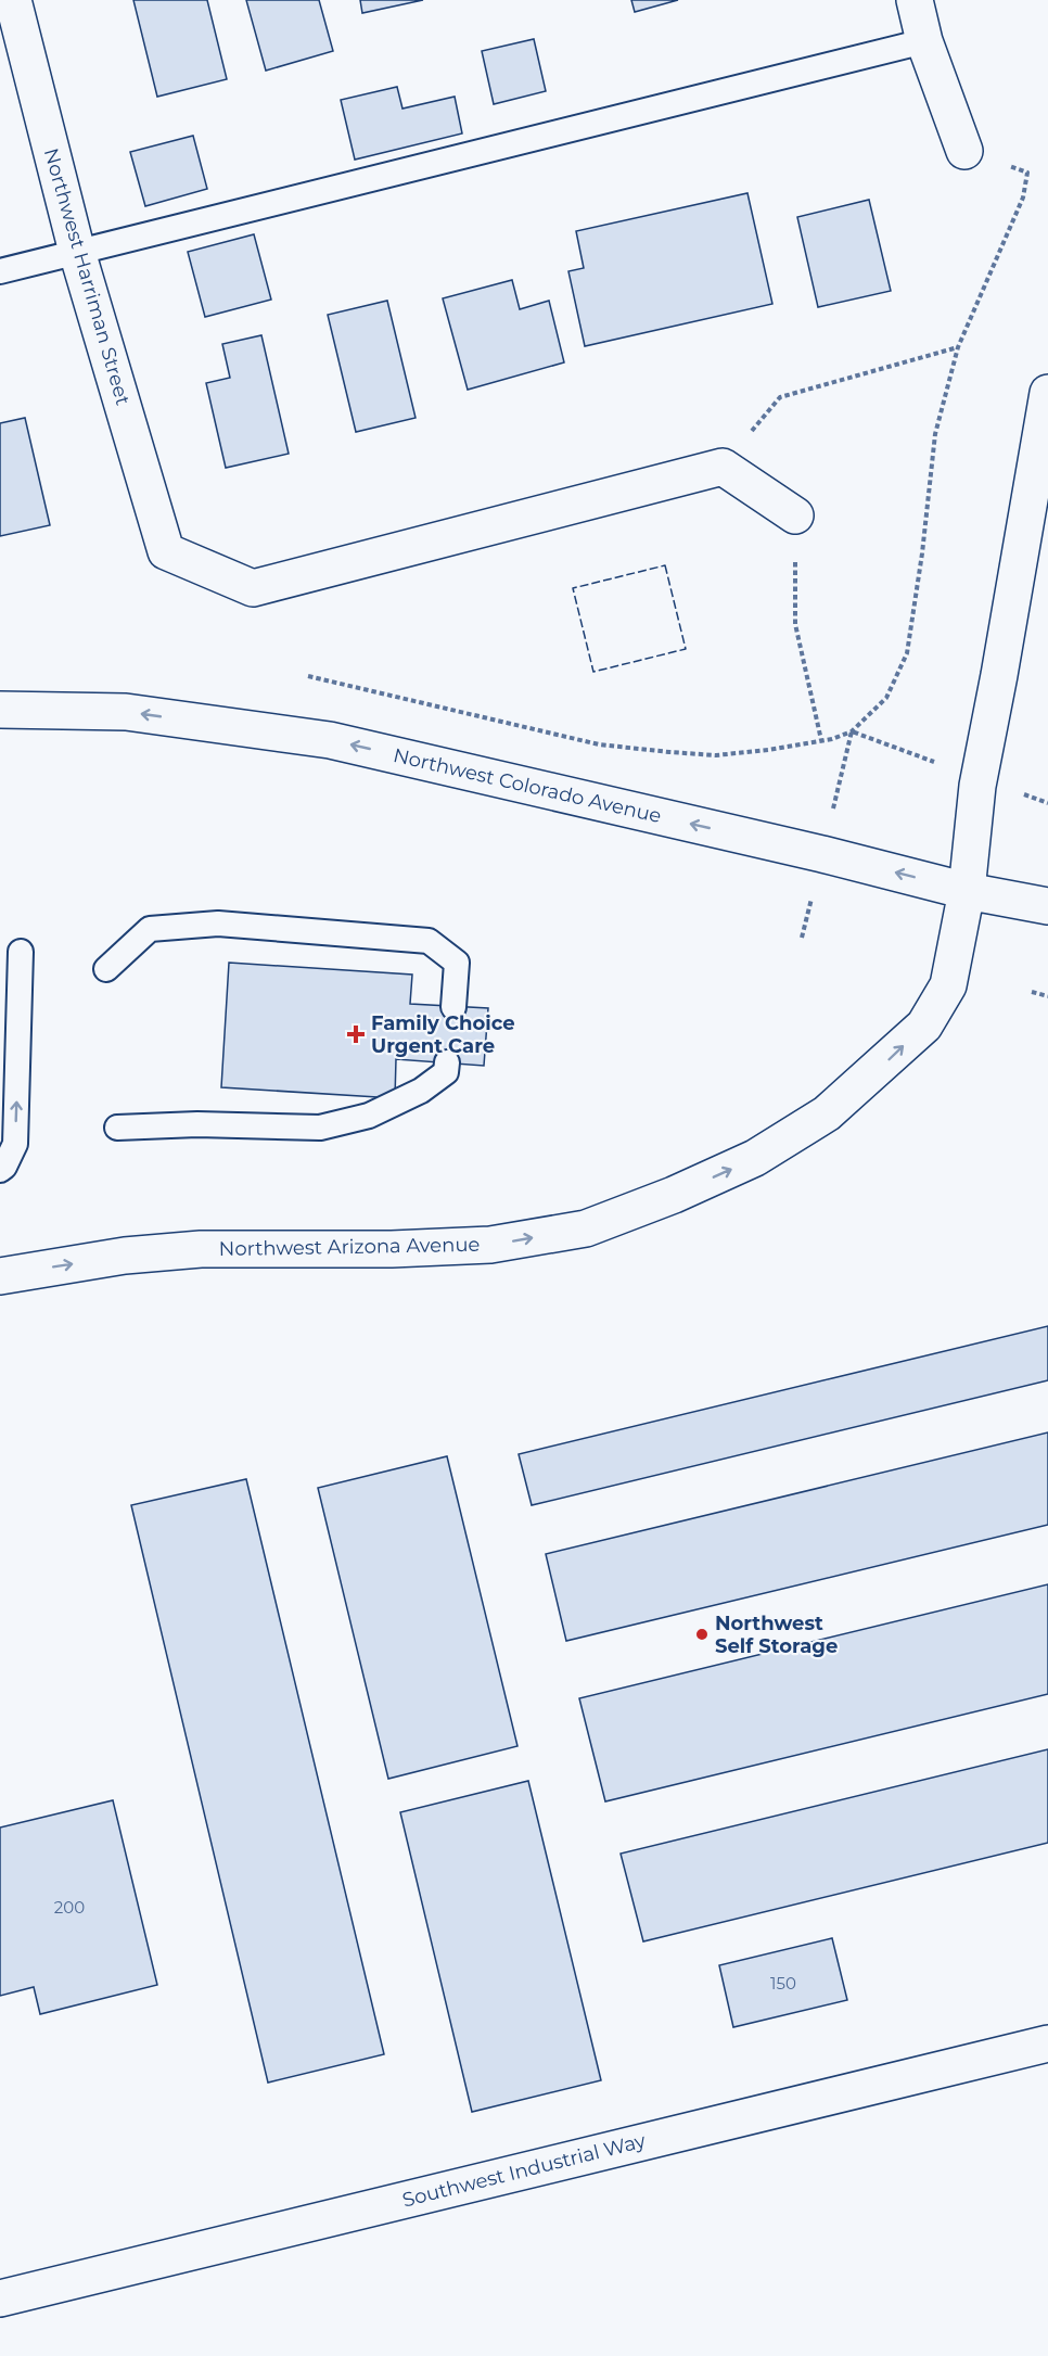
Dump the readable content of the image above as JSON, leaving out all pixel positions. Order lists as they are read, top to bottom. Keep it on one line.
{"streets":{"main road":["Northwest Harriman Street","Northwest Colorado Avenue","Northwest Arizona Avenue","Southwest Industrial Way"]},"crossings":[["Northwest Colorado Avenue","Northwest Arizona Avenue"]],"one_way":["Northwest Colorado Avenue","Northwest Arizona Avenue"],"places":{"health":["Family Choice Urgent Care"],"other":["Northwest Self Storage"]},"house_numbers":["200","150"]}
